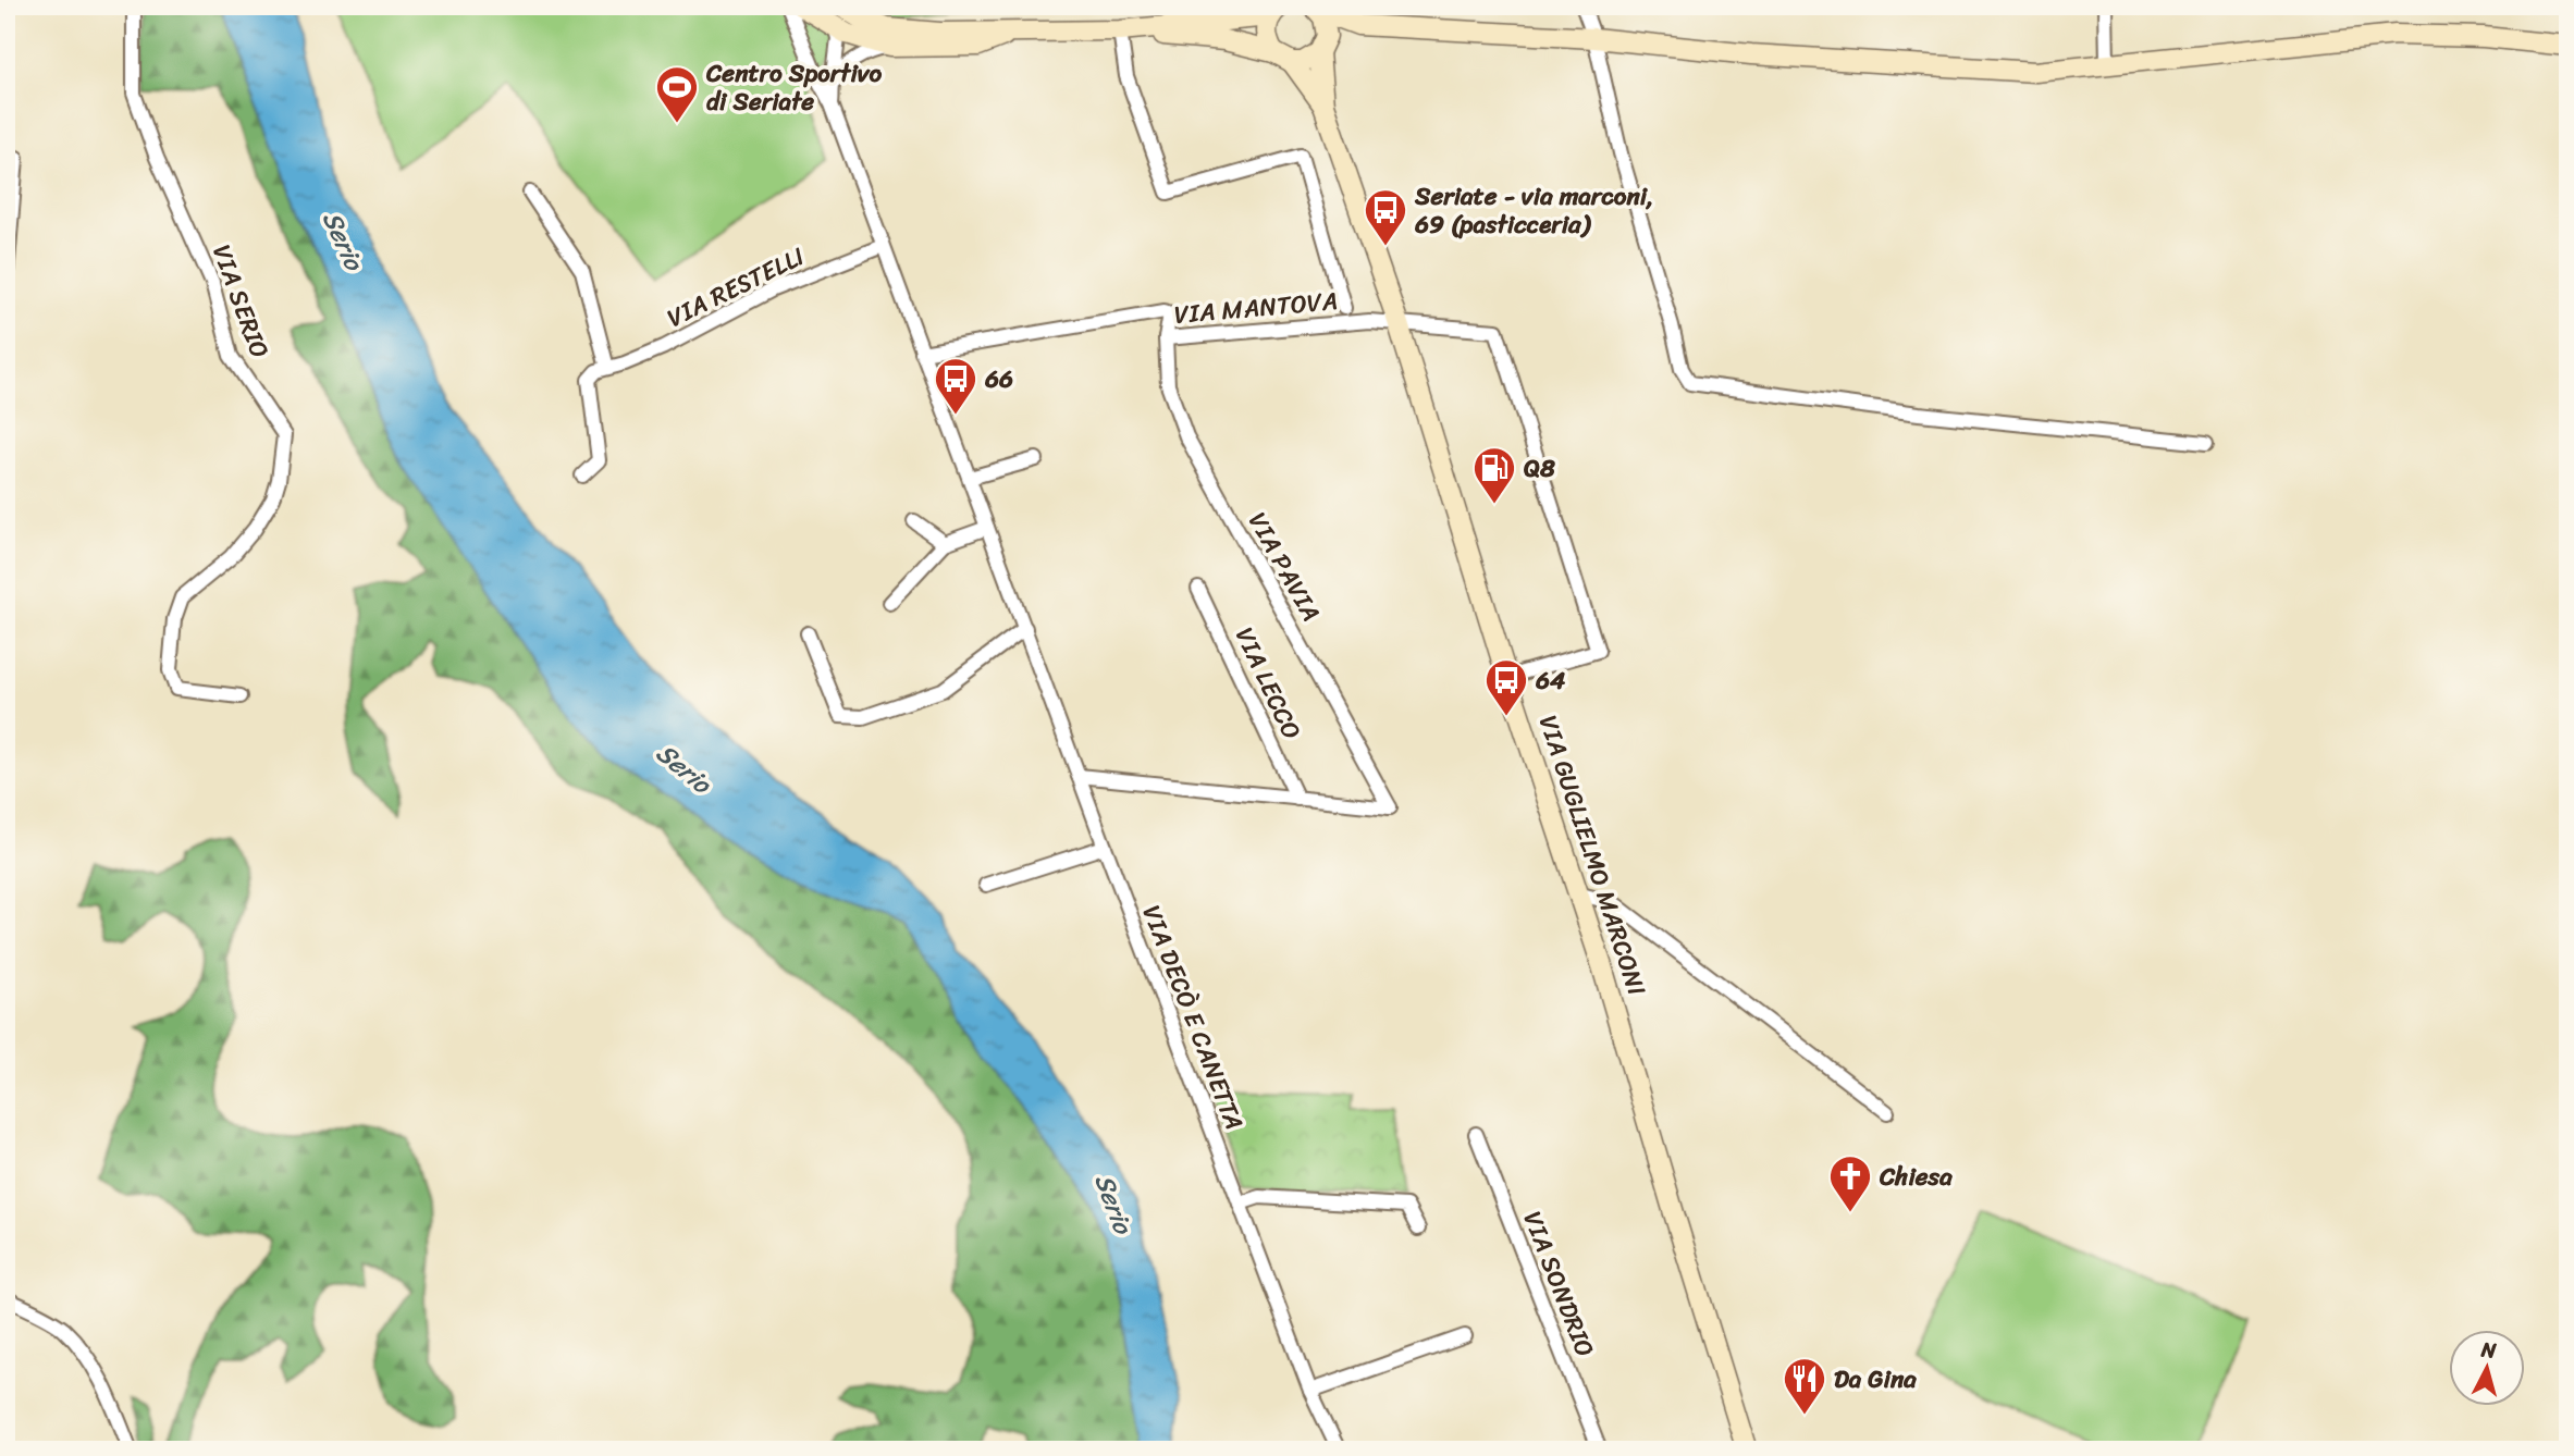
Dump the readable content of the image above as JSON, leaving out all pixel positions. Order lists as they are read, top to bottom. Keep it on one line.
{"streets":{"street":["VIA RESTELLI","VIA SERIO","VIA MANTOVA","VIA PAVIA","VIA LECCO","VIA GUGLIELMO MARCONI","VIA DECÒ E CANETTA","VIA SONDRIO"]},"crossings":[["VIA RESTELLI","VIA DECÒ E CANETTA"],["VIA MANTOVA","VIA PAVIA"],["VIA MANTOVA","VIA GUGLIELMO MARCONI"],["VIA MANTOVA","VIA DECÒ E CANETTA"],["VIA PAVIA","VIA LECCO"]],"water":["Serio"],"places":{"sports":["Centro Sportivo di Seriate"],"bus stop":["Seriate - via marconi, 69 (pasticceria)","66","64"],"fuel station":["Q8"],"church":["Chiesa"],"restaurant":["Da Gina"]},"north":"top"}
